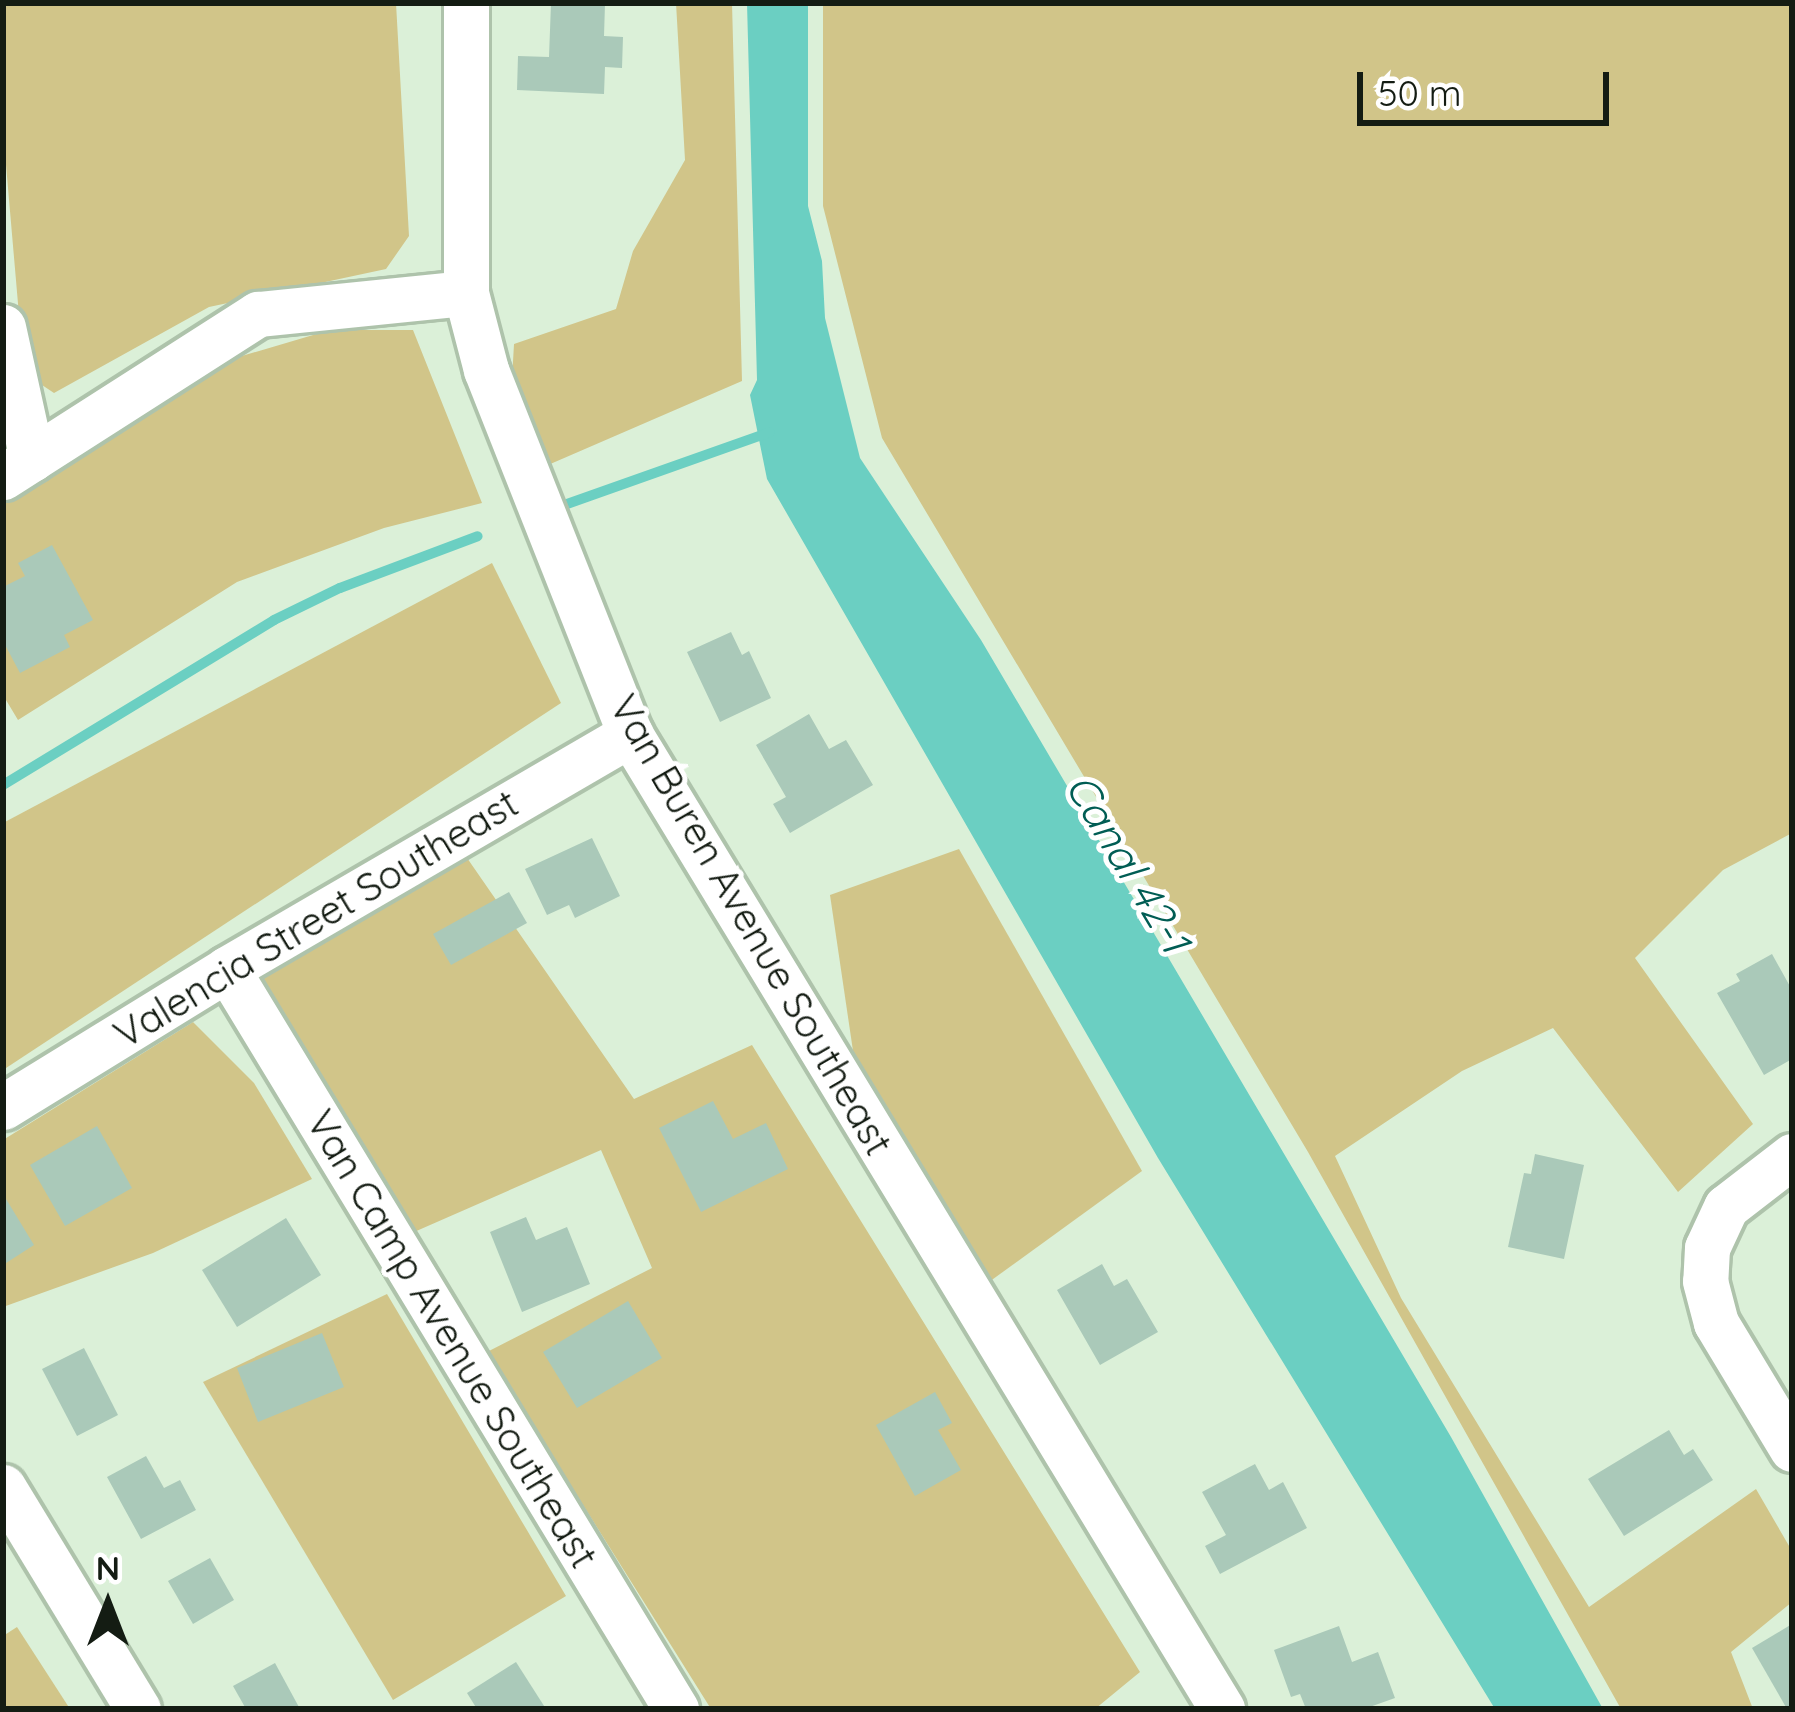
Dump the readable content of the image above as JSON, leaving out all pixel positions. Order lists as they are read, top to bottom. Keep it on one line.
{"streets":{"street":["Valencia Street Southeast","Van Buren Avenue Southeast","Van Camp Avenue Southeast"]},"crossings":[["Valencia Street Southeast","Van Buren Avenue Southeast"],["Valencia Street Southeast","Van Camp Avenue Southeast"]],"water":["Canal 42-1"],"scale_bar":"50 m","north":"top"}
